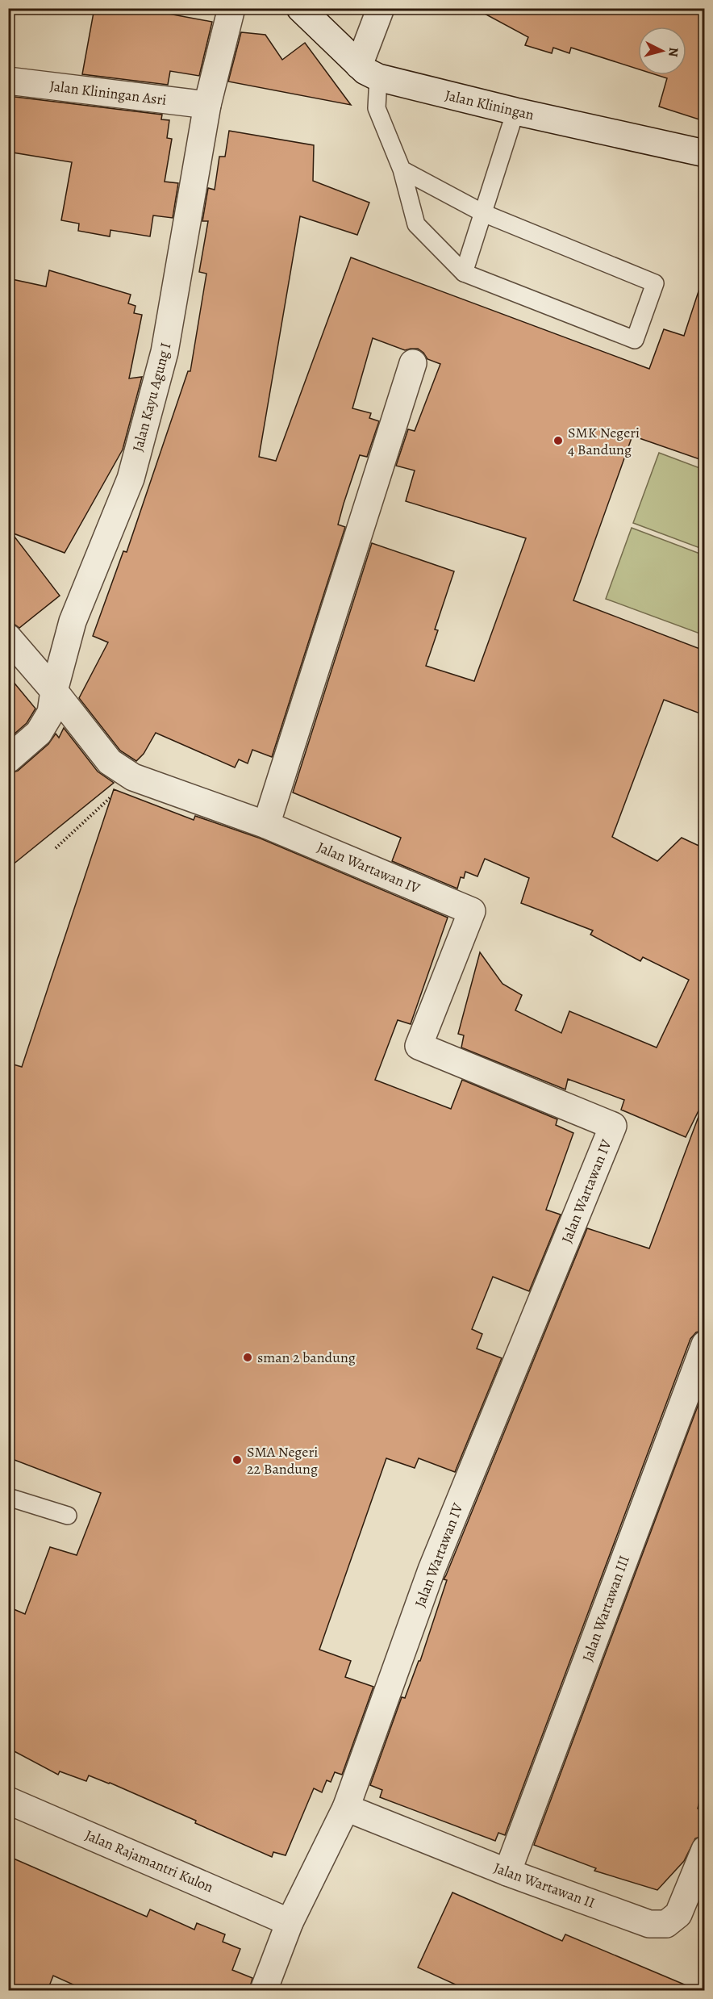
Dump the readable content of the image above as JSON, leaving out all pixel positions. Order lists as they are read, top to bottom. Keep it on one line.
{"streets":{"street":["Jalan Kliningan Asri","Jalan Kliningan","Jalan Kayu Agung I","Jalan Wartawan IV","Jalan Wartawan III","Jalan Rajamantri Kulon","Jalan Wartawan II"]},"crossings":[["Jalan Kliningan Asri","Jalan Kayu Agung I"],["Jalan Kayu Agung I","Jalan Wartawan IV"],["Jalan Wartawan IV","Jalan Rajamantri Kulon"],["Jalan Wartawan IV","Jalan Wartawan II"],["Jalan Wartawan III","Jalan Wartawan II"]],"places":["SMK Negeri 4 Bandung","sman 2 bandung","SMA Negeri 22 Bandung"],"north":"right"}
